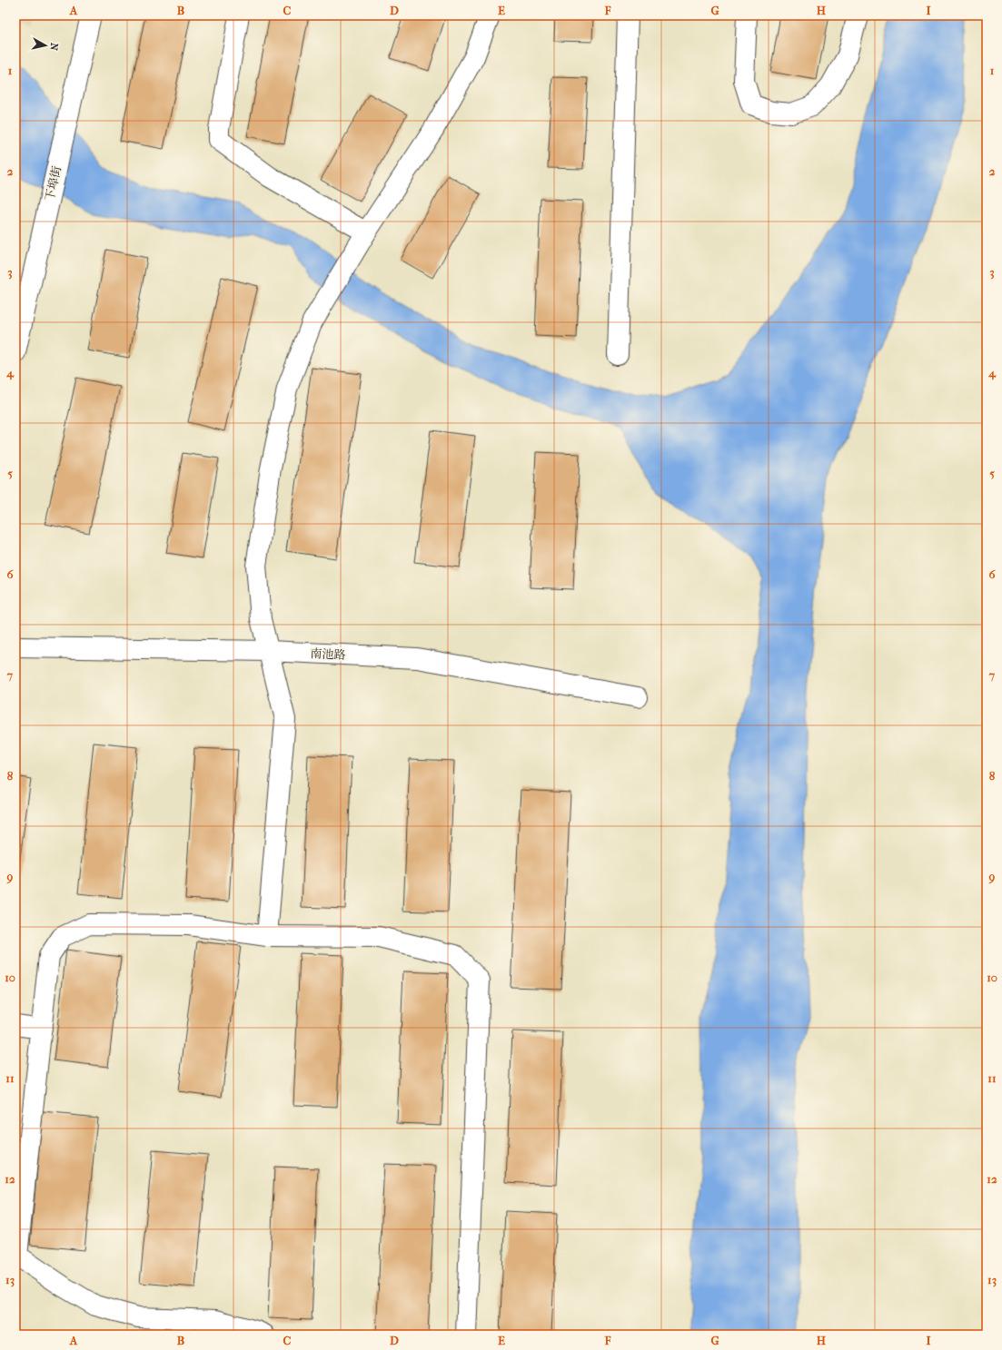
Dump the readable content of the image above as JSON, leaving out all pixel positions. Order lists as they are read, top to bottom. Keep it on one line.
{"streets":{"street":["下埠街","南池路"]},"north":"right","grid":{"columns":["A","B","C","D","E","F","G","H","I"],"rows":["1","2","3","4","5","6","7","8","9","10","11","12","13"]}}
